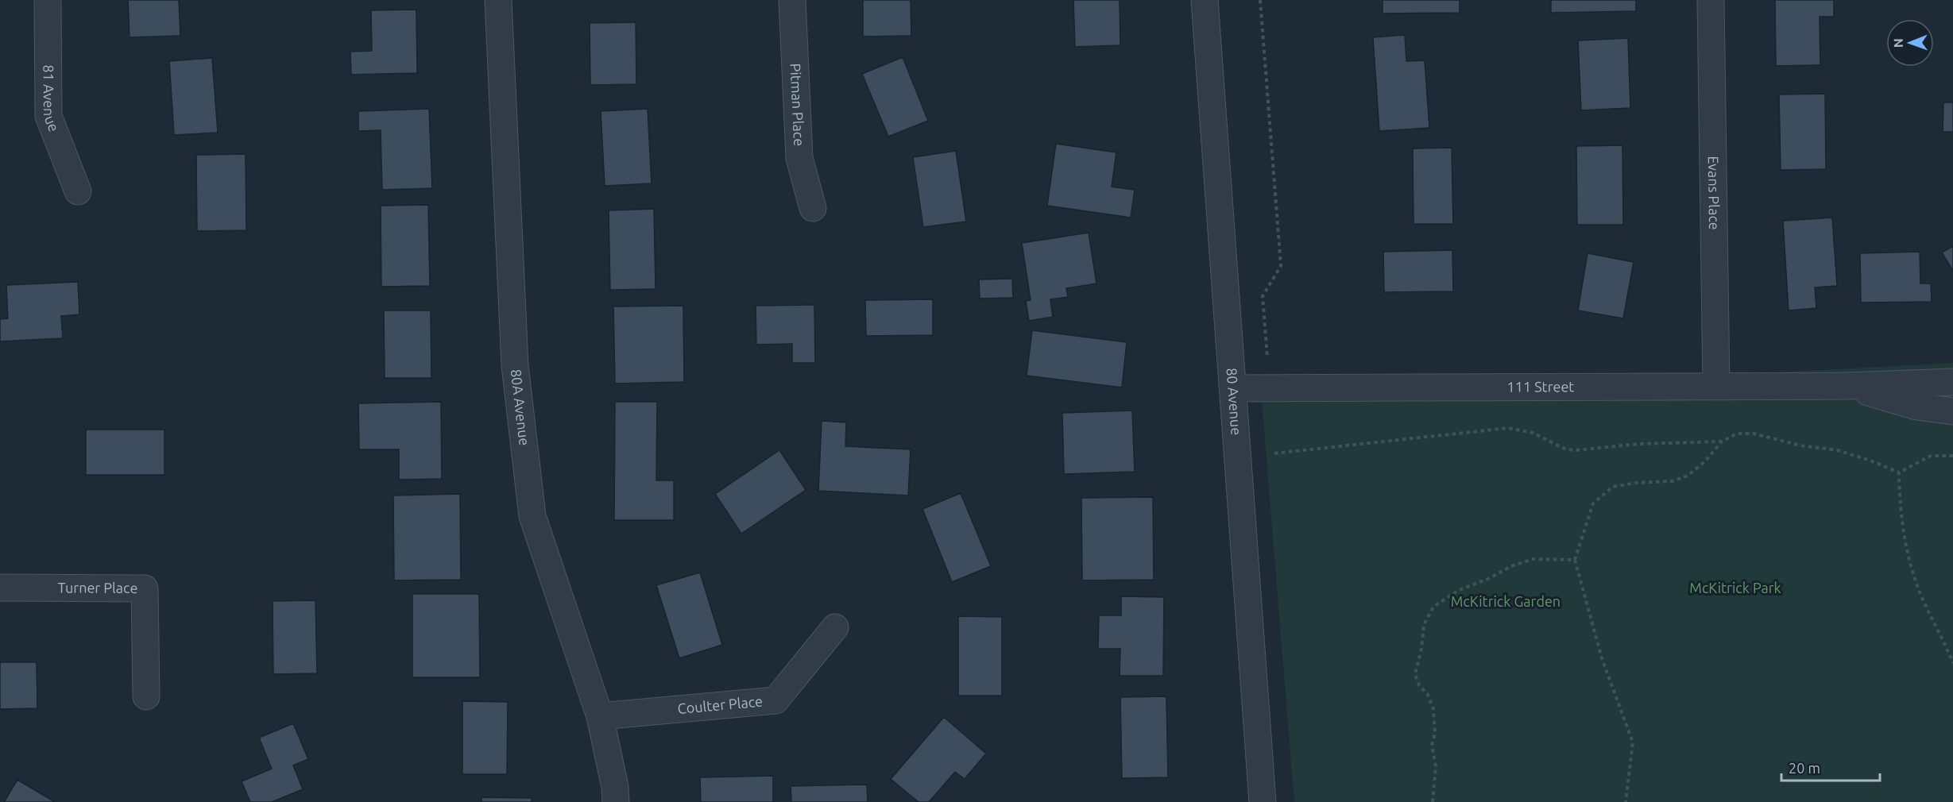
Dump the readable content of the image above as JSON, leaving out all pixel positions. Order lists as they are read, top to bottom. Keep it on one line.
{"streets":{"street":["81 Avenue","Pitman Place","Evans Place","111 Street","80 Avenue","80A Avenue","Turner Place","Coulter Place"]},"crossings":[["Evans Place","111 Street"],["111 Street","80 Avenue"],["80A Avenue","Coulter Place"]],"parks":["McKitrick Park","McKitrick Garden"],"scale_bar":"20 m","north":"left"}
